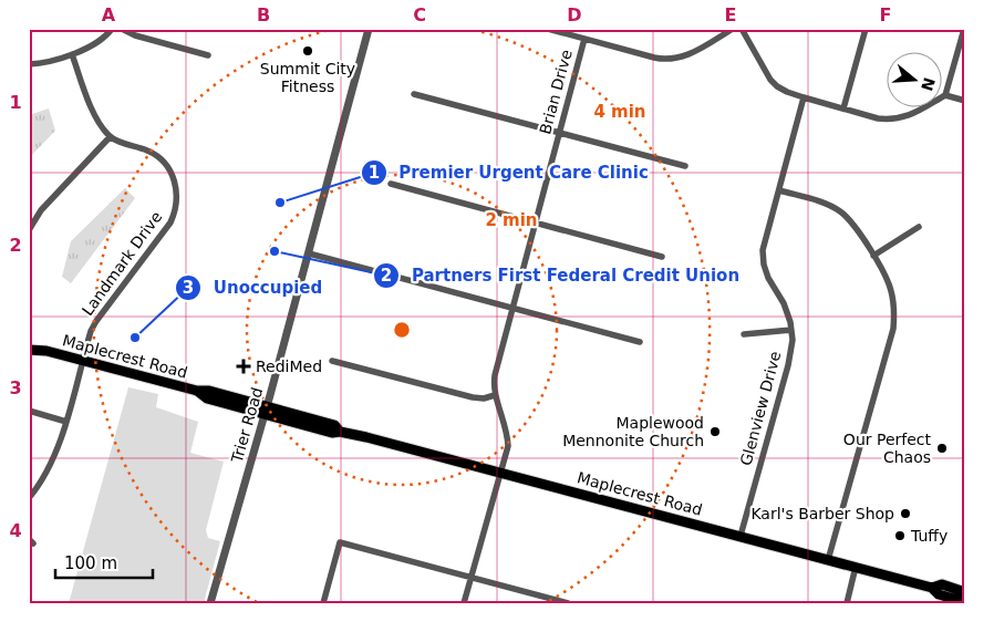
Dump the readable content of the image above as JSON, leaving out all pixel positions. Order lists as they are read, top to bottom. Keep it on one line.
{"streets":{"main road":["Maplecrest Road"],"street":["Brian Drive","Landmark Drive","Glenview Drive","Trier Road"]},"crossings":[["Brian Drive","Maplecrest Road"],["Landmark Drive","Maplecrest Road"],["Maplecrest Road","Glenview Drive"],["Maplecrest Road","Trier Road"]],"places":{"other":["Summit City Fitness","Premier Urgent Care Clinic","Partners First Federal Credit Union","Unoccupied","Maplewood Mennonite Church","Our Perfect Chaos","Karl's Barber Shop","Tuffy"],"health":["RediMed"]},"scale_bar":"100 m","north":"right","grid":{"columns":["A","B","C","D","E","F"],"rows":["1","2","3","4"]},"rings":["4 min","2 min"]}
